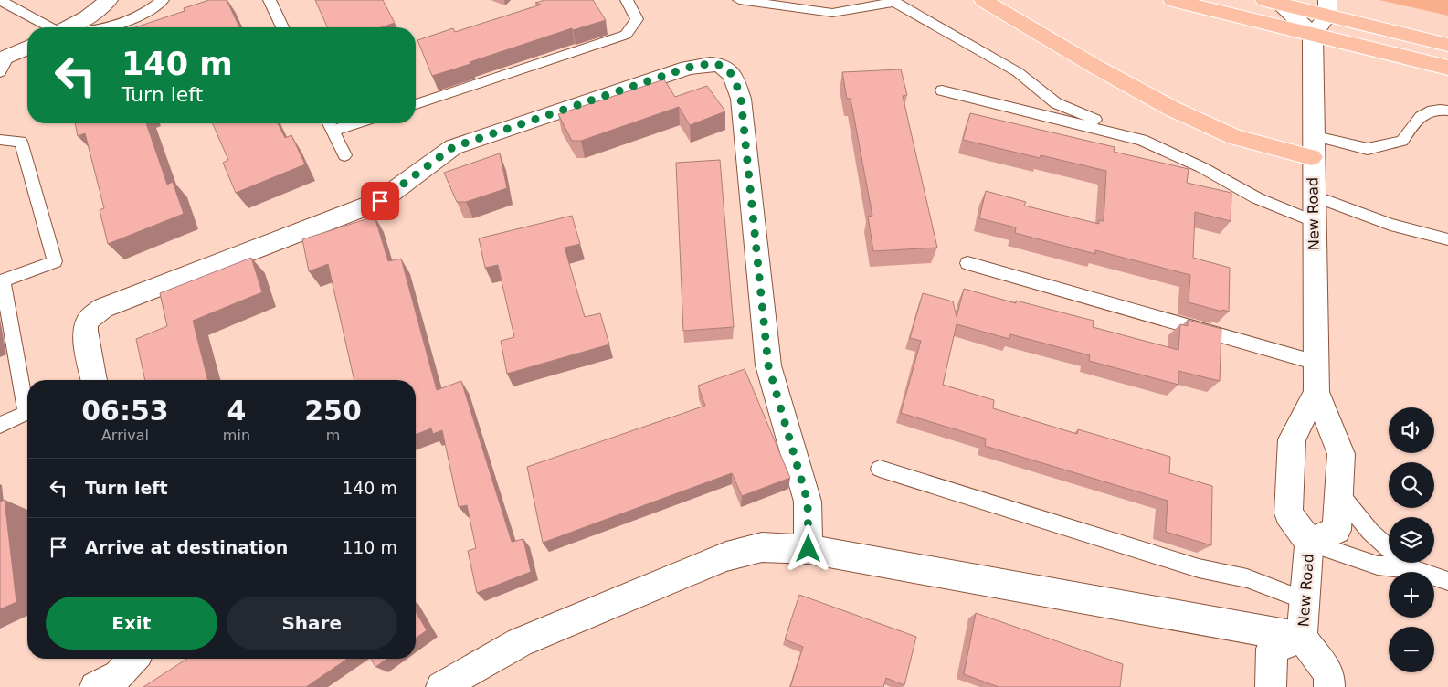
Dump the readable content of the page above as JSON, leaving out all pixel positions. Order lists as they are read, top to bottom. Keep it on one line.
{"streets":{"street":["New Road"]},"page":{"turn":["140 m","Turn left"],"eta":["06:53","Arrival","4","min","250","m"],"map_buttons":["+","−"],"list":[{"name":"Turn left","value":"140 m"},{"name":"Arrive at destination","value":"110 m"}],"buttons":["Exit","Share"]}}
